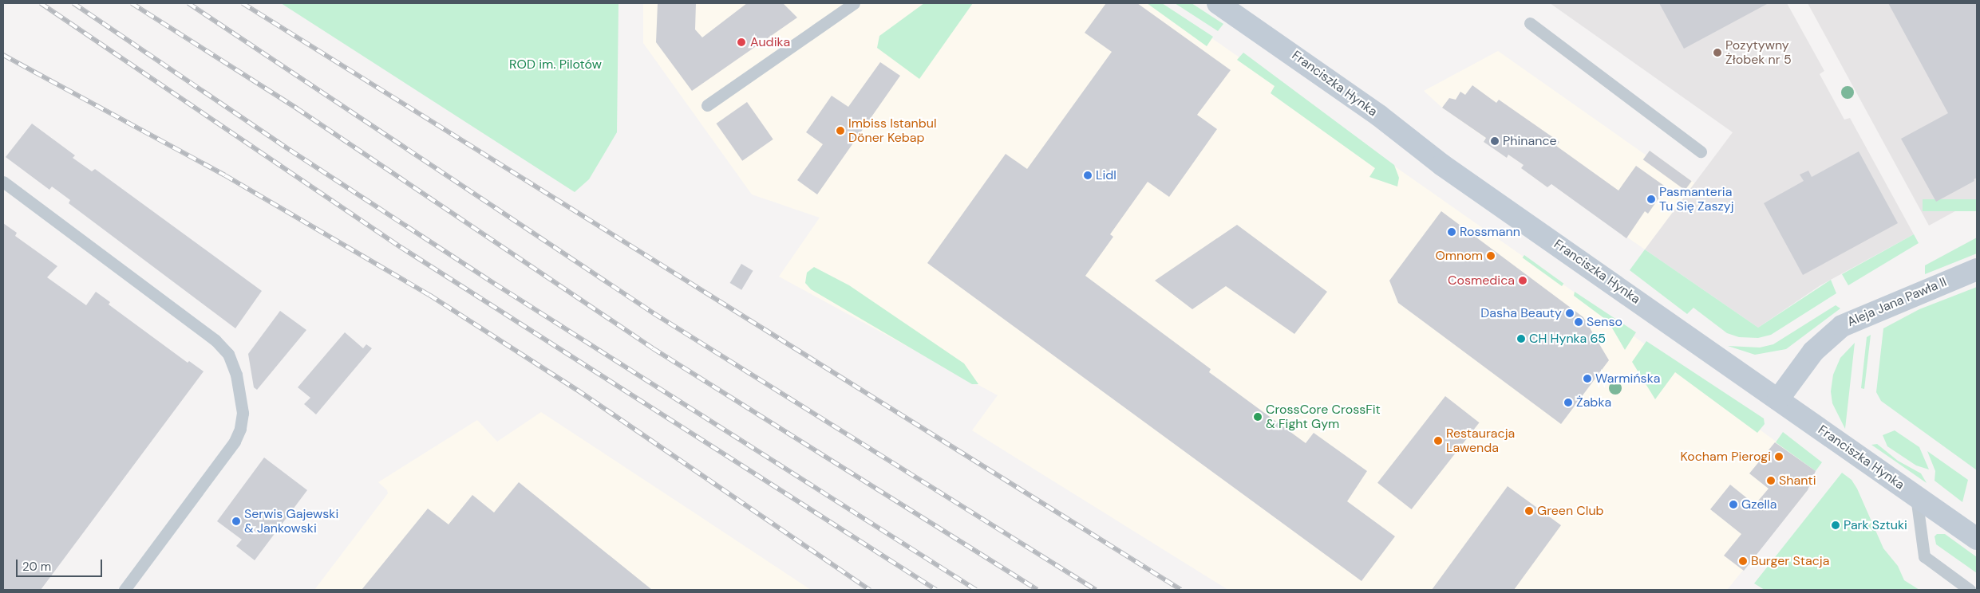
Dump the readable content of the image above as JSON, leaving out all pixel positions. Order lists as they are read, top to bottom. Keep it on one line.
{"streets":{"street":["Franciszka Hynka","Aleja Jana Pawła II"]},"crossings":[["Franciszka Hynka","Aleja Jana Pawła II"]],"parks":["ROD im. Pilotów"],"places":["Audika","Pozytywny Żłobek nr 5","Imbiss Istanbul Döner Kebap","Phinance","Lidl","Pasmanteria Tu Się Zaszyj","Rossmann","Omnom","Cosmedica","Dasha Beauty","Senso","CH Hynka 65","Warmińska","Żabka","CrossCore CrossFit & Fight Gym","Restauracja Lawenda","Kocham Pierogi","Shanti","Gzella","Green Club","Serwis Gajewski & Jankowski","Park Sztuki","Burger Stacja"],"scale_bar":"20 m"}
